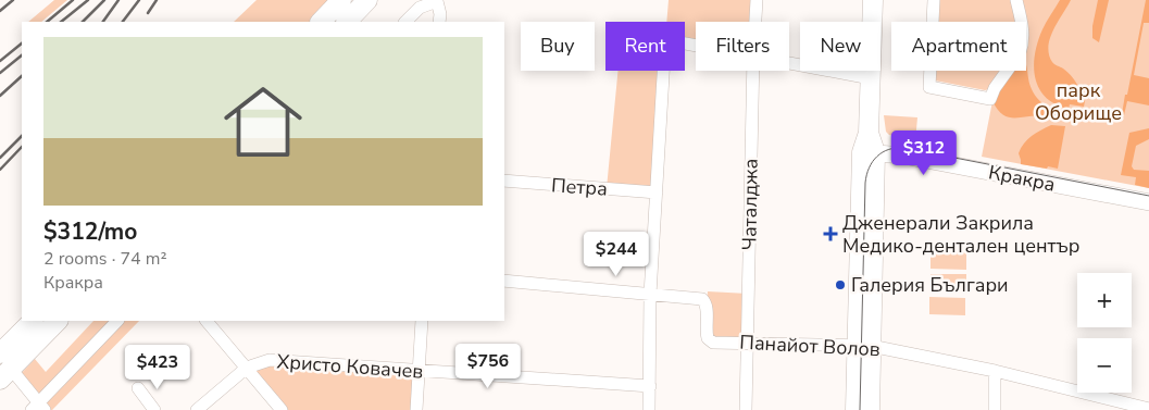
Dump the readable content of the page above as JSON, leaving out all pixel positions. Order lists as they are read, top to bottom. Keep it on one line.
{"streets":{"street":["Кракра","Петра","Чаталджа","Панайот Волов","Христо Ковачев"]},"crossings":[["Чаталджа","Панайот Волов"]],"parks":["парк Оборище"],"places":{"health":["Дженерали Закрила Медико-дентален център"],"other":["Галерия Българи"]},"page":{"chip":["Buy","Rent","Filters","New","Apartment"],"list":[{"name":"$312/mo","note":"2 rooms · 74 m² · Кракра"}],"price":["$312","$244","$756","$423"],"map_buttons":["+","−"]}}
